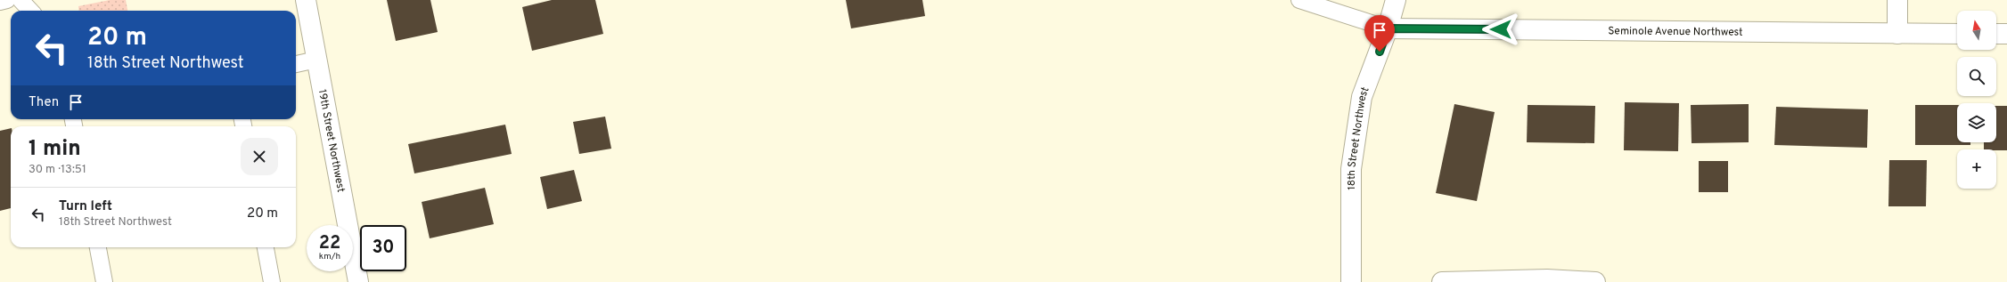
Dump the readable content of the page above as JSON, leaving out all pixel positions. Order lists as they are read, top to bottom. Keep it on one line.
{"streets":{"street":["Seminole Avenue Northwest","18th Street Northwest","19th Street Northwest"]},"crossings":[["Seminole Avenue Northwest","18th Street Northwest"]],"north":"top","page":{"map_buttons":"+","turn":["20 m","18th Street Northwest"],"then":"Then","heading":["1 min","30 m · 13:51"],"list":[{"name":"Turn left","note":"18th Street Northwest","value":"20 m"}],"speed":"22 km/h","limit":"30"}}
